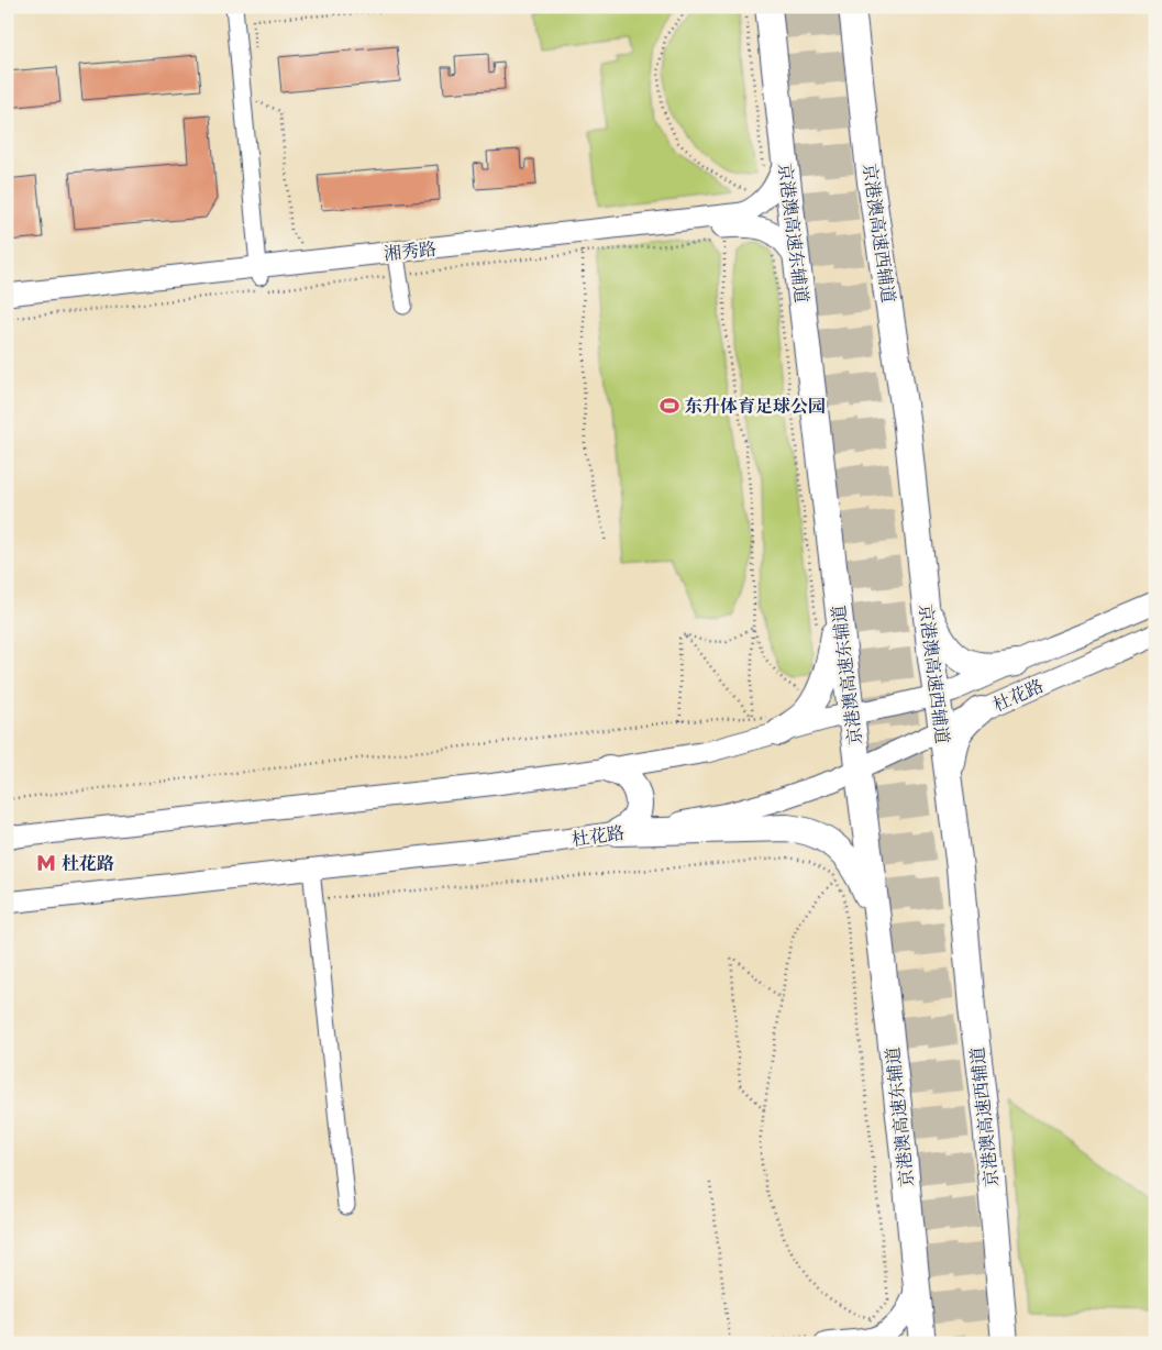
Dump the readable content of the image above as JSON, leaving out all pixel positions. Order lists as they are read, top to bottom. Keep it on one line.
{"streets":{"main road":["京港澳高速东辅道","京港澳高速西辅道"],"street":["湘秀路","杜花路"]},"crossings":[["京港澳高速东辅道","湘秀路"],["京港澳高速东辅道","杜花路"],["京港澳高速西辅道","杜花路"]],"places":{"sports":["东升体育足球公园"],"metro station":["杜花路"]}}
